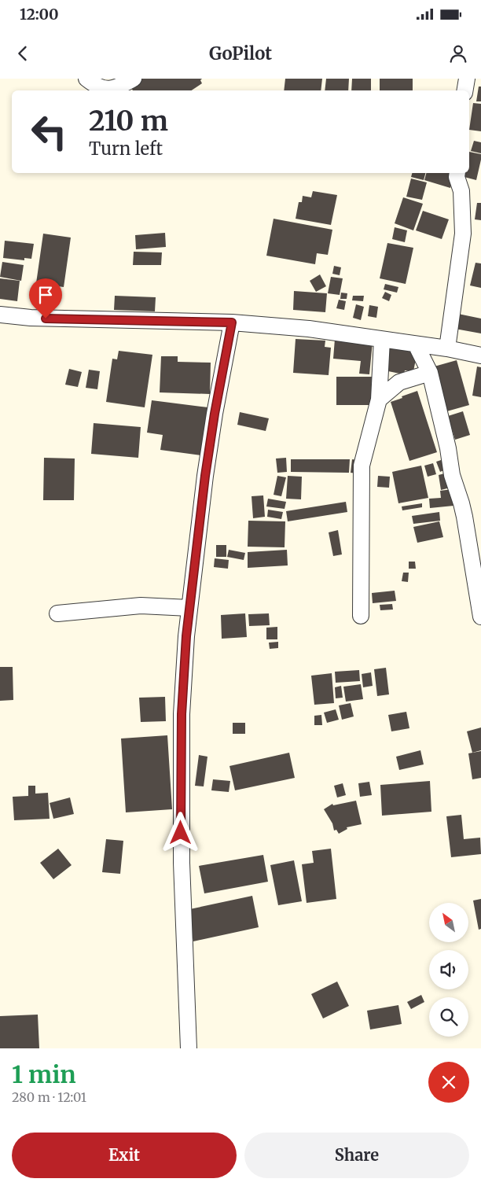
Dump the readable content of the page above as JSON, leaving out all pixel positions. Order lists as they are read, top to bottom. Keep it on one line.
{"north":"top left","page":{"status":"12:00","header":"GoPilot","turn":["210 m","Turn left"],"heading":["1 min","280 m · 12:01"],"buttons":["Exit","Share"]}}
